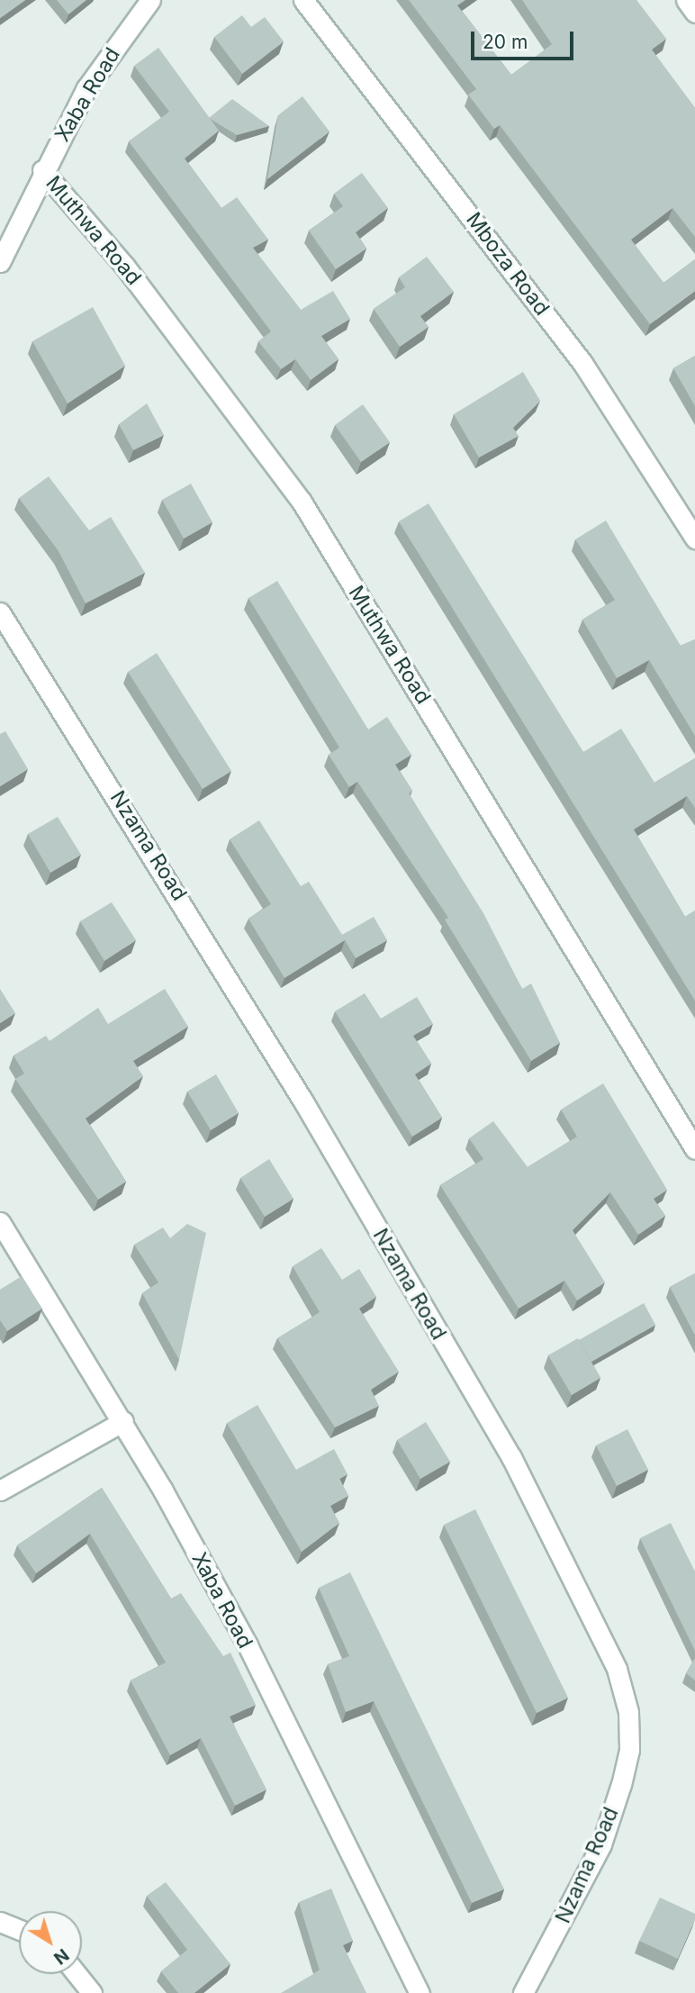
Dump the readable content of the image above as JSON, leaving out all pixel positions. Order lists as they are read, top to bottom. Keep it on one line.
{"streets":{"street":["Xaba Road","Muthwa Road","Mboza Road","Nzama Road"]},"crossings":[["Xaba Road","Muthwa Road"]],"scale_bar":"20 m","north":"bottom right"}
